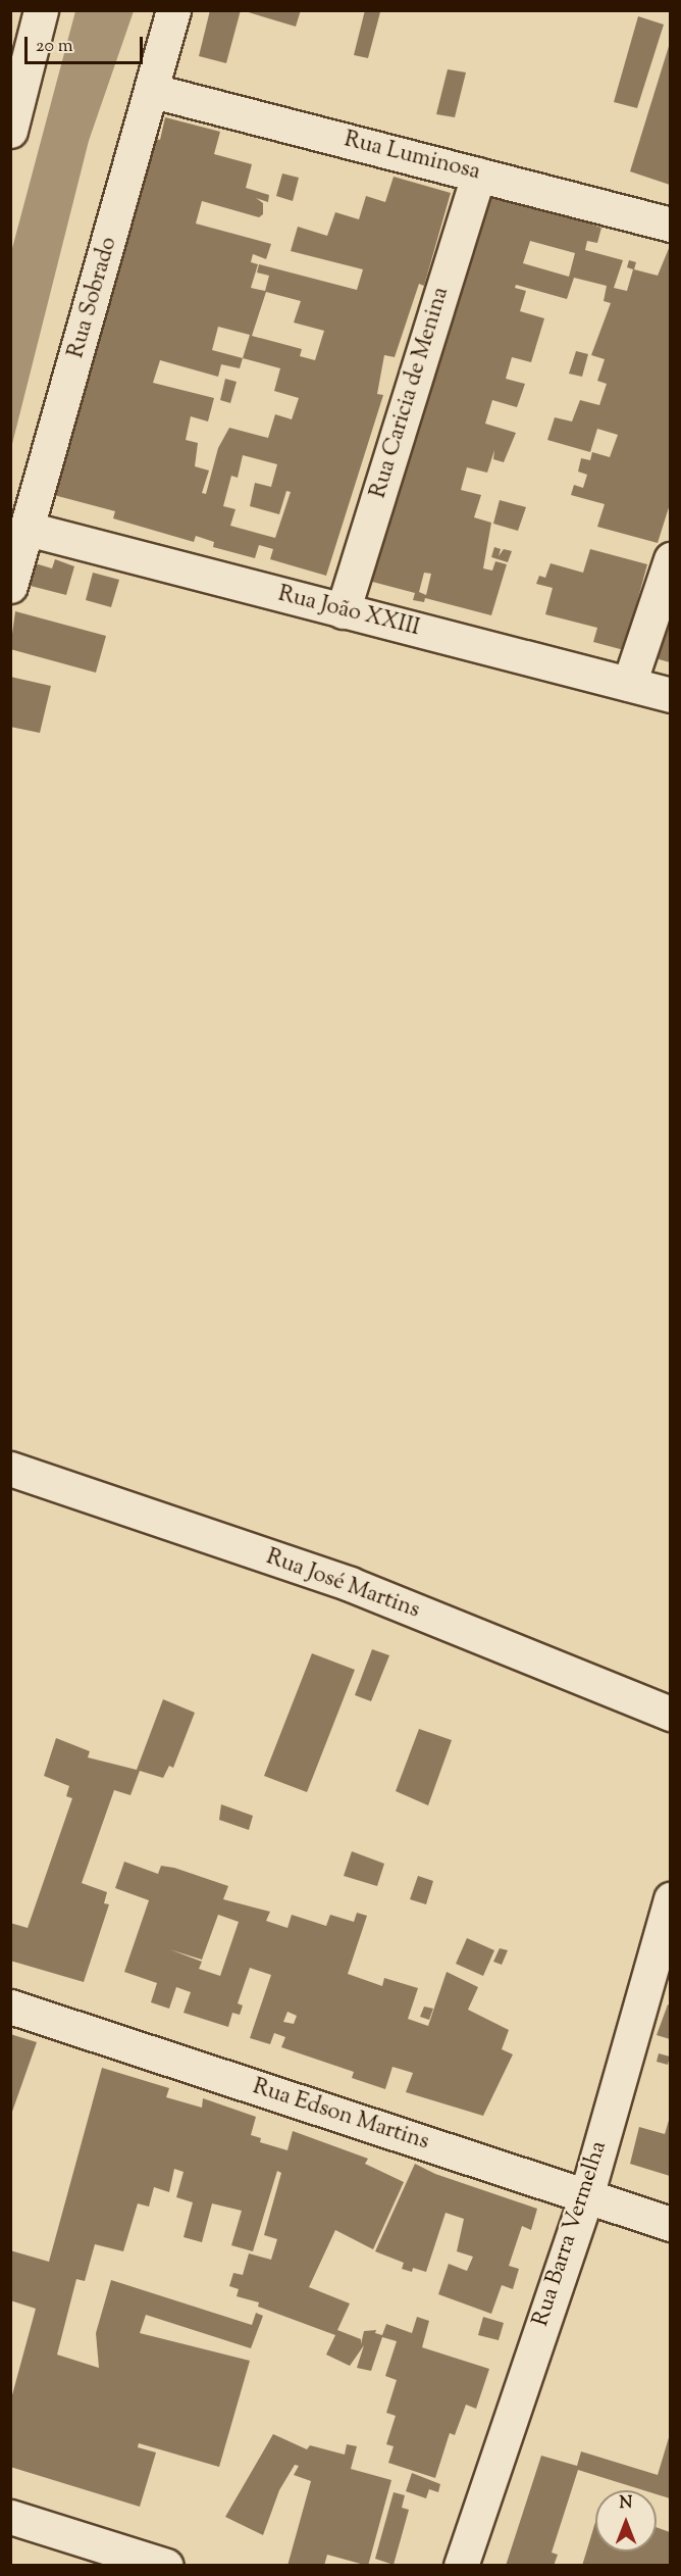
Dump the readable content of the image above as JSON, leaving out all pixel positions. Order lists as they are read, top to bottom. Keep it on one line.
{"streets":{"street":["Rua Luminosa","Rua Sobrado","Rua Caricia de Menina","Rua João XXIII","Rua José Martins","Rua Edson Martins","Rua Barra Vermelha"]},"crossings":[["Rua Luminosa","Rua Sobrado"],["Rua Luminosa","Rua Caricia de Menina"],["Rua Sobrado","Rua João XXIII"],["Rua Caricia de Menina","Rua João XXIII"],["Rua Edson Martins","Rua Barra Vermelha"]],"scale_bar":"20 m","north":"top"}
